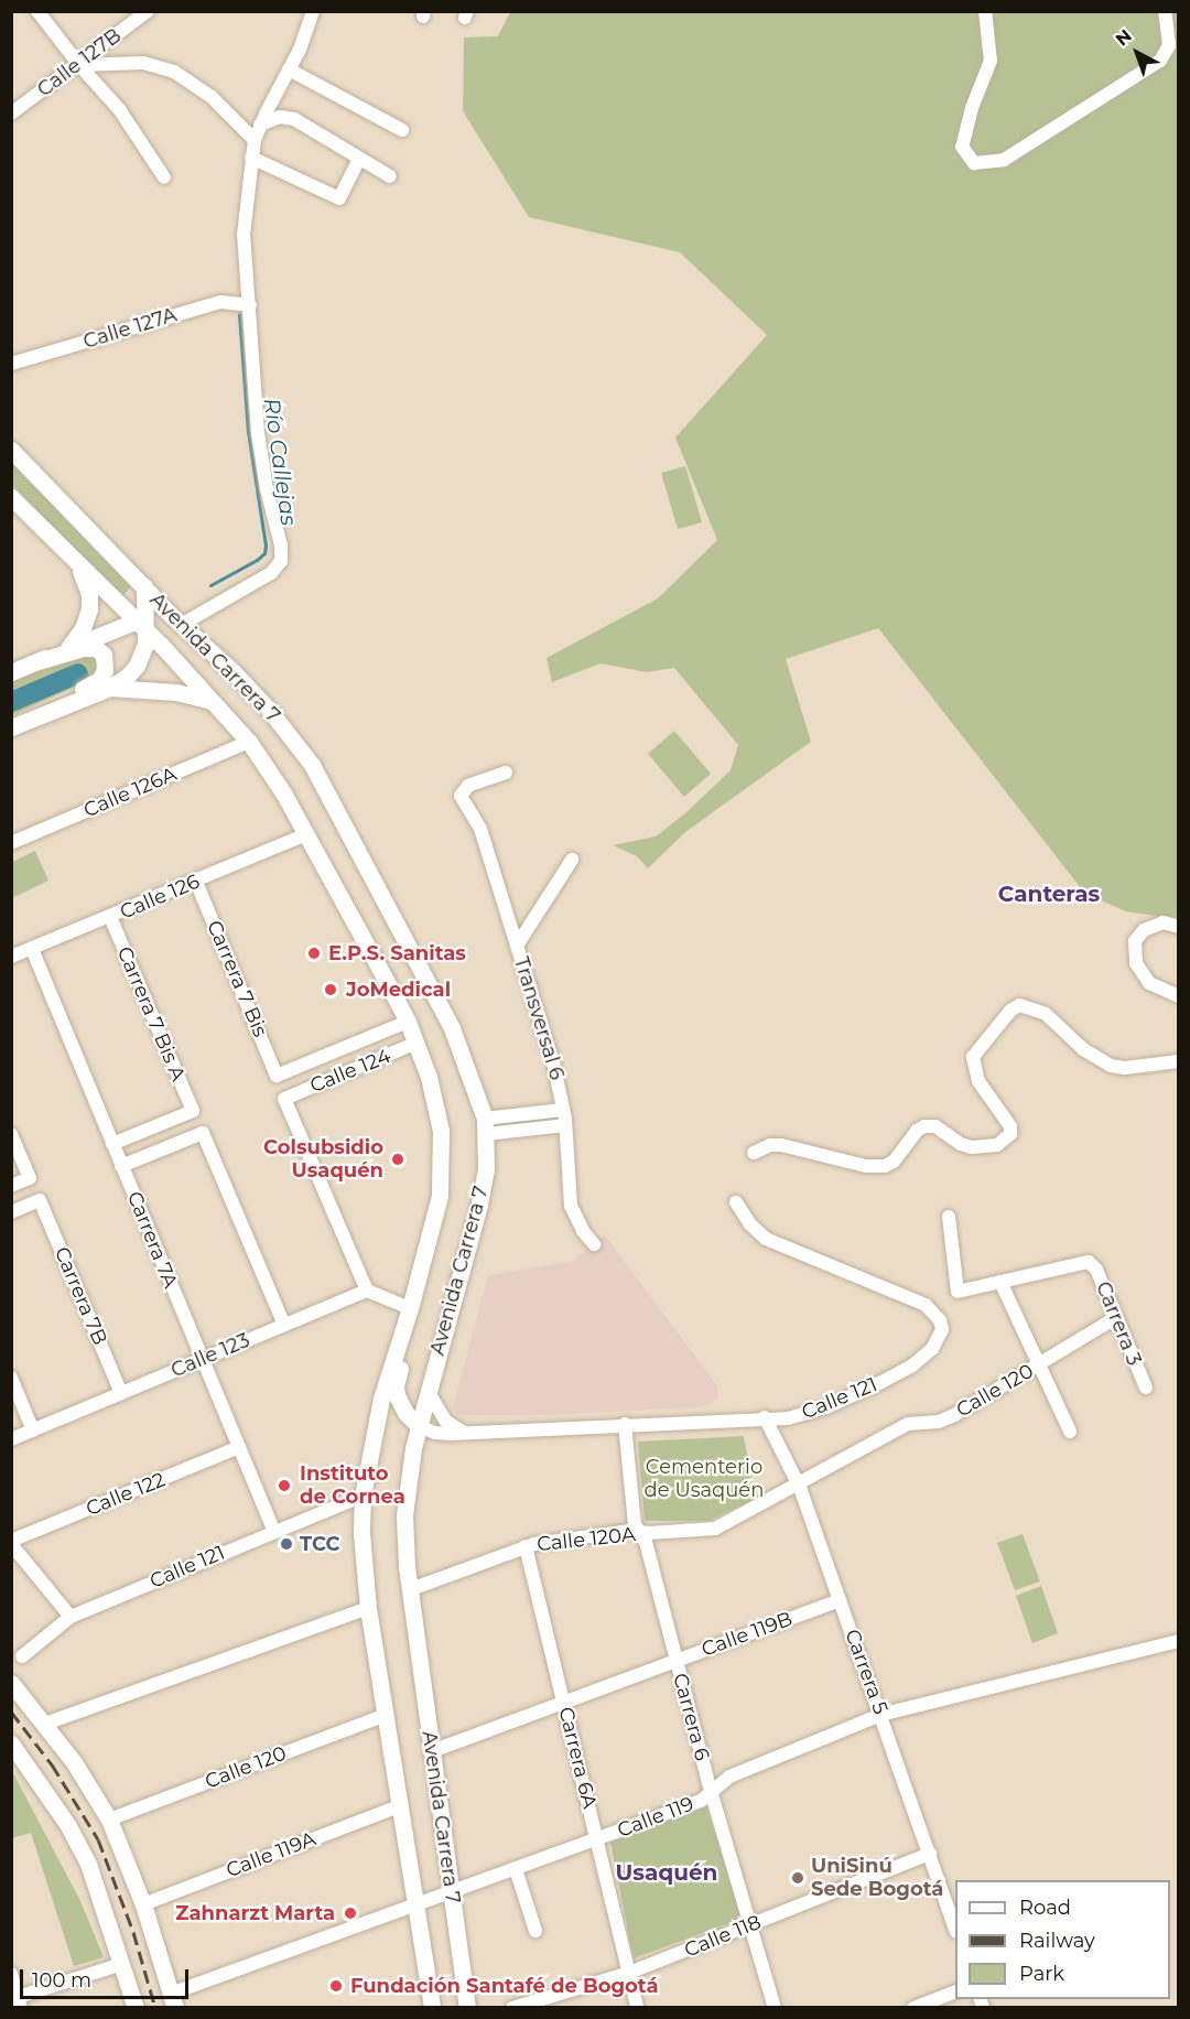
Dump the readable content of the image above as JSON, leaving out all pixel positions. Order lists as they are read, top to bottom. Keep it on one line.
{"streets":{"main road":["Avenida Carrera 7"],"street":["Calle 127B","Calle 127A","Calle 126A","Calle 126","Carrera 7 Bis","Carrera 7 Bis A","Transversal 6","Calle 124","Carrera 7A","Carrera 7B","Carrera 3","Calle 123","Calle 120","Calle 121","Calle 122","Calle 120A","Calle 119B","Carrera 5","Carrera 6","Carrera 6A","Calle 119","Calle 119A","Calle 118"]},"crossings":[["Avenida Carrera 7","Calle 126A"],["Avenida Carrera 7","Calle 126"],["Avenida Carrera 7","Calle 124"],["Avenida Carrera 7","Calle 120"],["Avenida Carrera 7","Calle 121"],["Avenida Carrera 7","Calle 120A"],["Avenida Carrera 7","Calle 119B"],["Avenida Carrera 7","Calle 119"],["Avenida Carrera 7","Calle 119A"],["Calle 126","Carrera 7 Bis"],["Calle 126","Carrera 7 Bis A"],["Calle 126","Carrera 7A"],["Carrera 7 Bis","Calle 124"],["Carrera 7 Bis A","Carrera 7A"],["Calle 124","Calle 123"],["Carrera 7A","Calle 123"],["Carrera 7A","Calle 121"],["Carrera 7A","Calle 122"],["Carrera 7B","Calle 123"],["Carrera 3","Calle 120"],["Calle 120","Calle 120A"],["Calle 120","Carrera 5"],["Calle 121","Carrera 5"],["Calle 121","Carrera 6"],["Calle 120A","Carrera 5"],["Calle 120A","Carrera 6"],["Calle 120A","Carrera 6A"],["Calle 119B","Carrera 5"],["Calle 119B","Carrera 6"],["Calle 119B","Carrera 6A"],["Carrera 5","Calle 119"],["Carrera 5","Calle 118"],["Carrera 6","Calle 119"],["Carrera 6","Calle 118"],["Carrera 6A","Calle 119"],["Carrera 6A","Calle 118"]],"districts":["Canteras","Usaquén"],"water":["Río Callejas"],"parks":["Cementerio de Usaquén"],"places":["E.P.S. Sanitas","JoMedical","Colsubsidio Usaquén","Instituto de Cornea","TCC","UniSinú Sede Bogotá","Zahnarzt Marta","Fundación Santafé de Bogotá"],"legend":["Road","Railway","Park"],"scale_bar":"100 m","north":"top left"}
